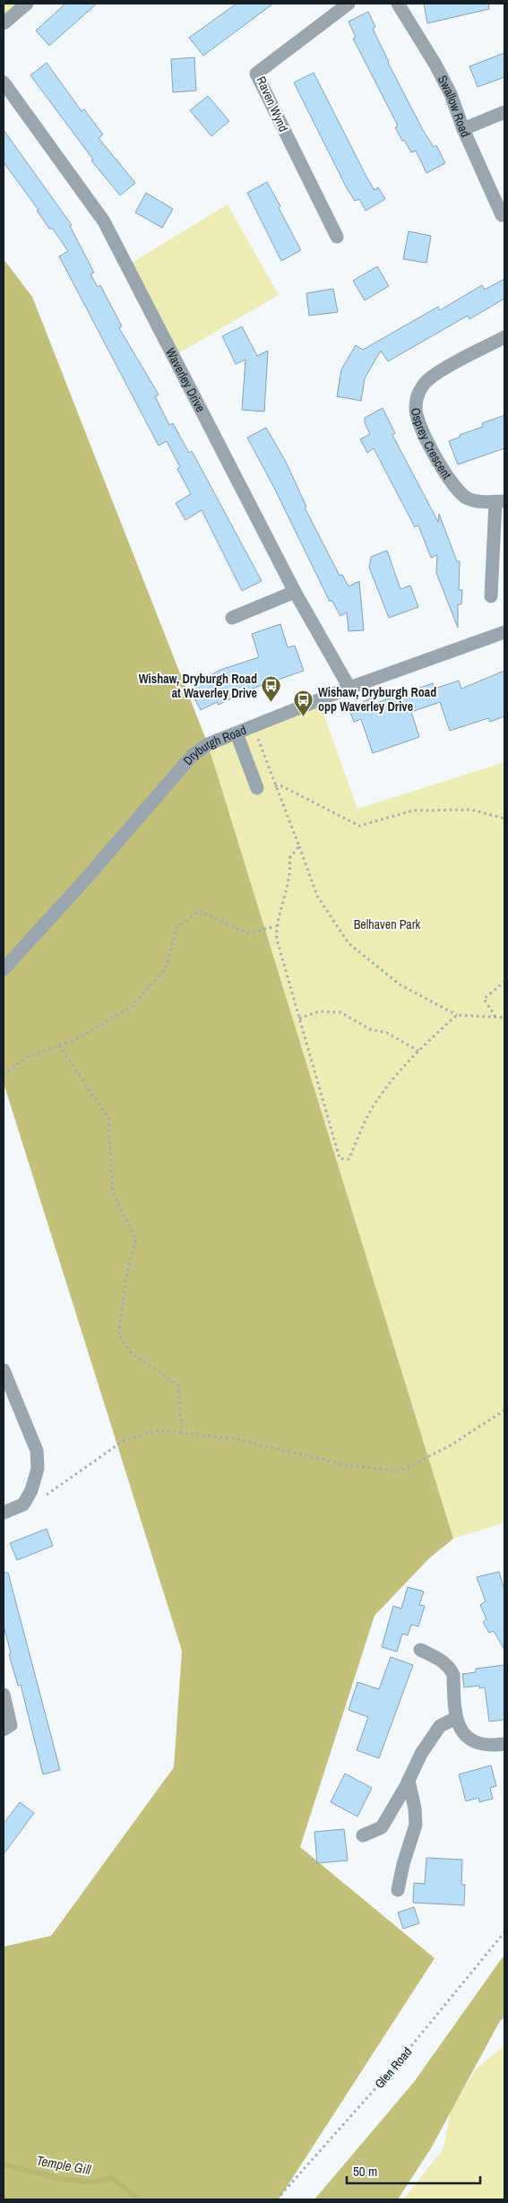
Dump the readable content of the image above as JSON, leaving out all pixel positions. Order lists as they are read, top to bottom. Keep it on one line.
{"streets":{"street":["Raven Wynd","Swallow Road","Waverley Drive","Osprey Crescent","Dryburgh Road"],"path":["Glen Road"]},"crossings":[["Waverley Drive","Dryburgh Road"]],"water":["Temple Gill"],"parks":["Belhaven Park"],"places":{"bus stop":["Wishaw, Dryburgh Road at Waverley Drive","Wishaw, Dryburgh Road opp Waverley Drive"]},"scale_bar":"50 m"}
